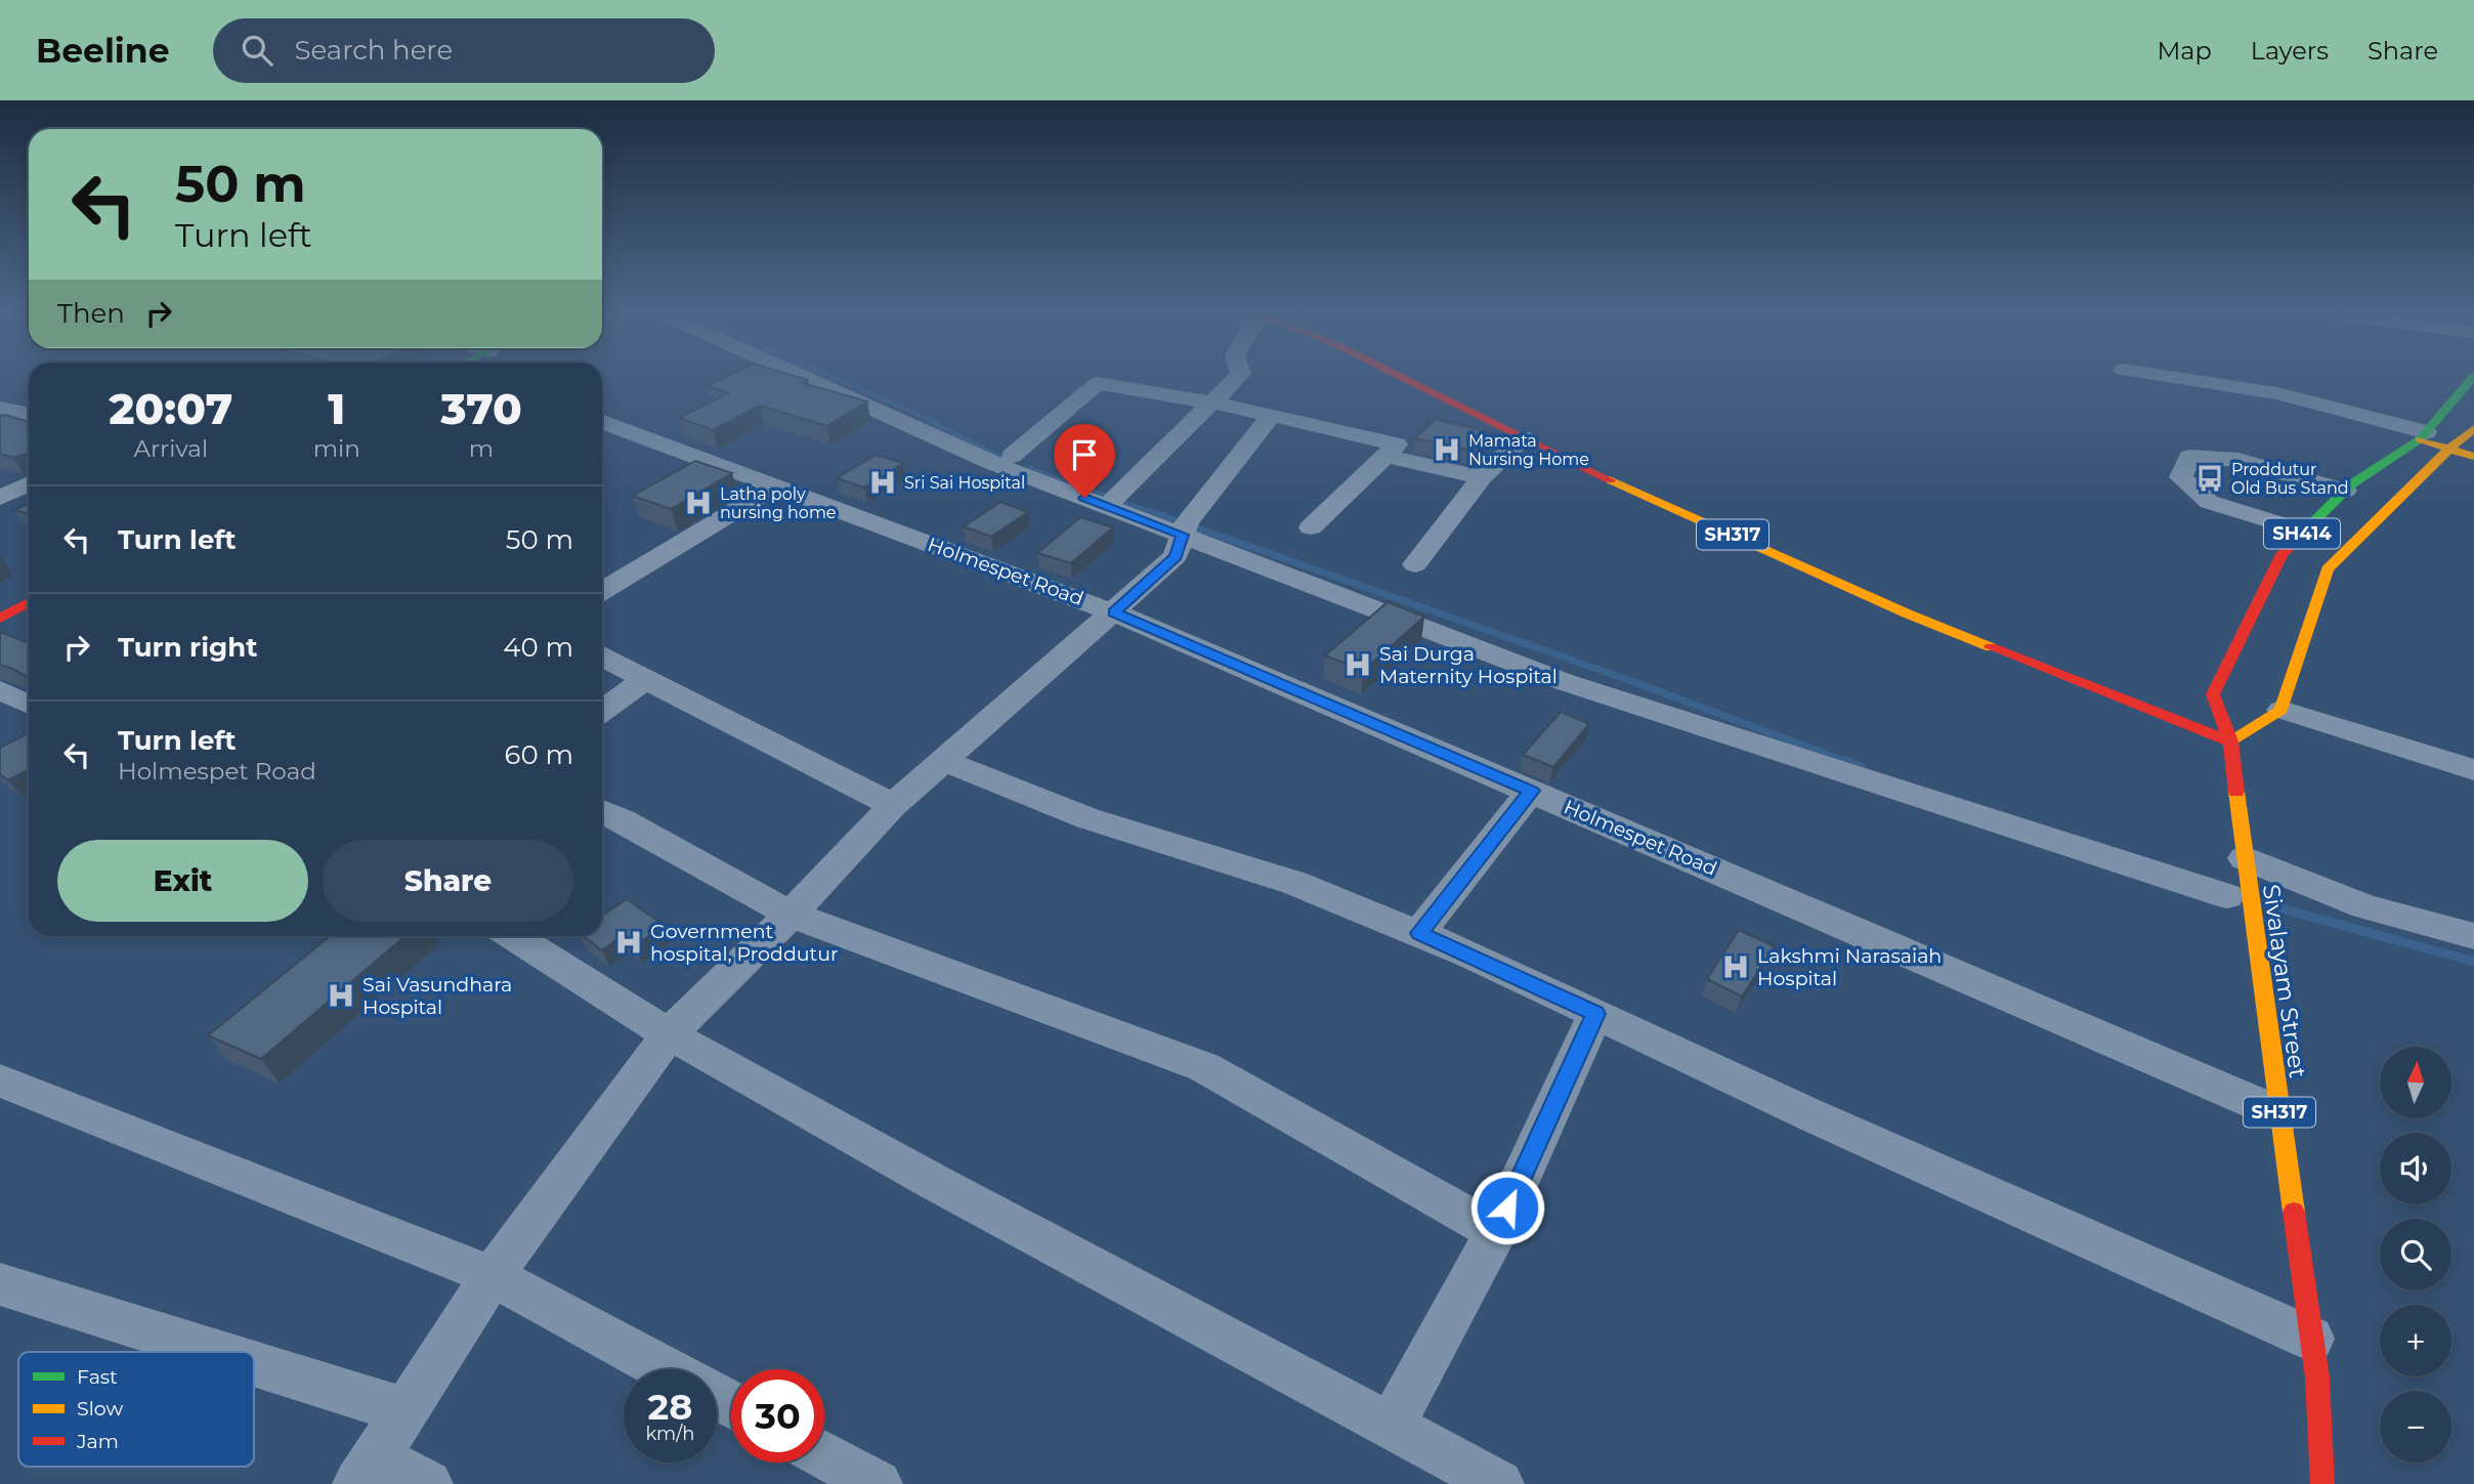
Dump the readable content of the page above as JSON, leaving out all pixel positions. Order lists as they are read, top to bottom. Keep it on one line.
{"streets":{"main road":["SH414","SH317","Sivalayam Street"],"street":["Holmespet Road"]},"crossings":[["SH414","SH317"],["SH414","Sivalayam Street"],["SH317","Sivalayam Street"],["Holmespet Road","Sivalayam Street"]],"places":{"hospital":["Mamata Nursing Home","Sri Sai Hospital","Latha poly nursing home","Sai Durga Maternity Hospital","Government hospital, Proddutur","Lakshmi Narasaiah Hospital","Sai Vasundhara Hospital"],"bus stop":["Proddutur Old Bus Stand"]},"legend":["Fast","Slow","Jam"],"north":"top","page":{"header":"Beeline","search":"Search here","nav":["Map","Layers","Share"],"turn":["50 m","Turn left"],"then":"Then","eta":["20:07","Arrival","1","min","370","m"],"list":[{"name":"Turn left","value":"50 m"},{"name":"Turn right","value":"40 m"},{"name":"Turn left","note":"Holmespet Road","value":"60 m"}],"buttons":["Exit","Share"],"map_buttons":["+","−"],"speed":"28 km/h","limit":"30"}}
